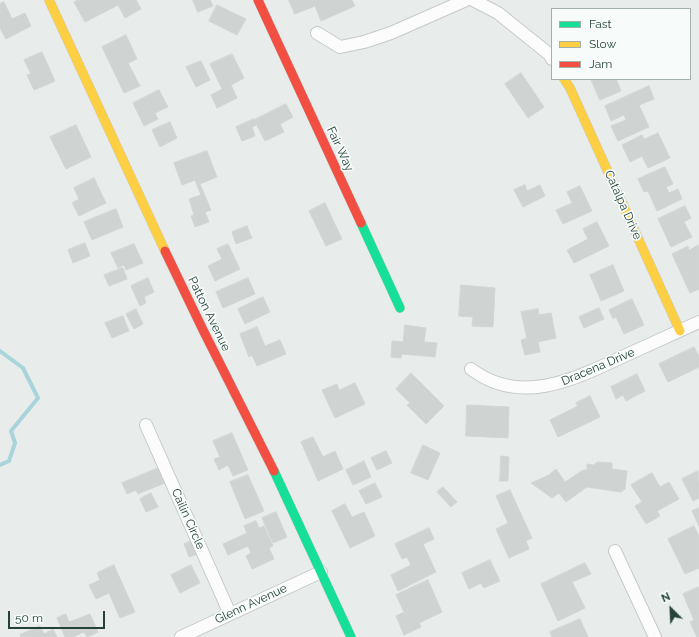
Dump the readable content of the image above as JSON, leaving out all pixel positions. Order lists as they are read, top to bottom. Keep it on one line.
{"streets":{"street":["Fair Way","Catalpa Drive","Patton Avenue","Dracena Drive","Cailin Circle","Glenn Avenue"]},"crossings":[["Catalpa Drive","Dracena Drive"],["Patton Avenue","Glenn Avenue"],["Cailin Circle","Glenn Avenue"]],"legend":["Fast","Slow","Jam"],"scale_bar":"50 m","north":"top left"}
